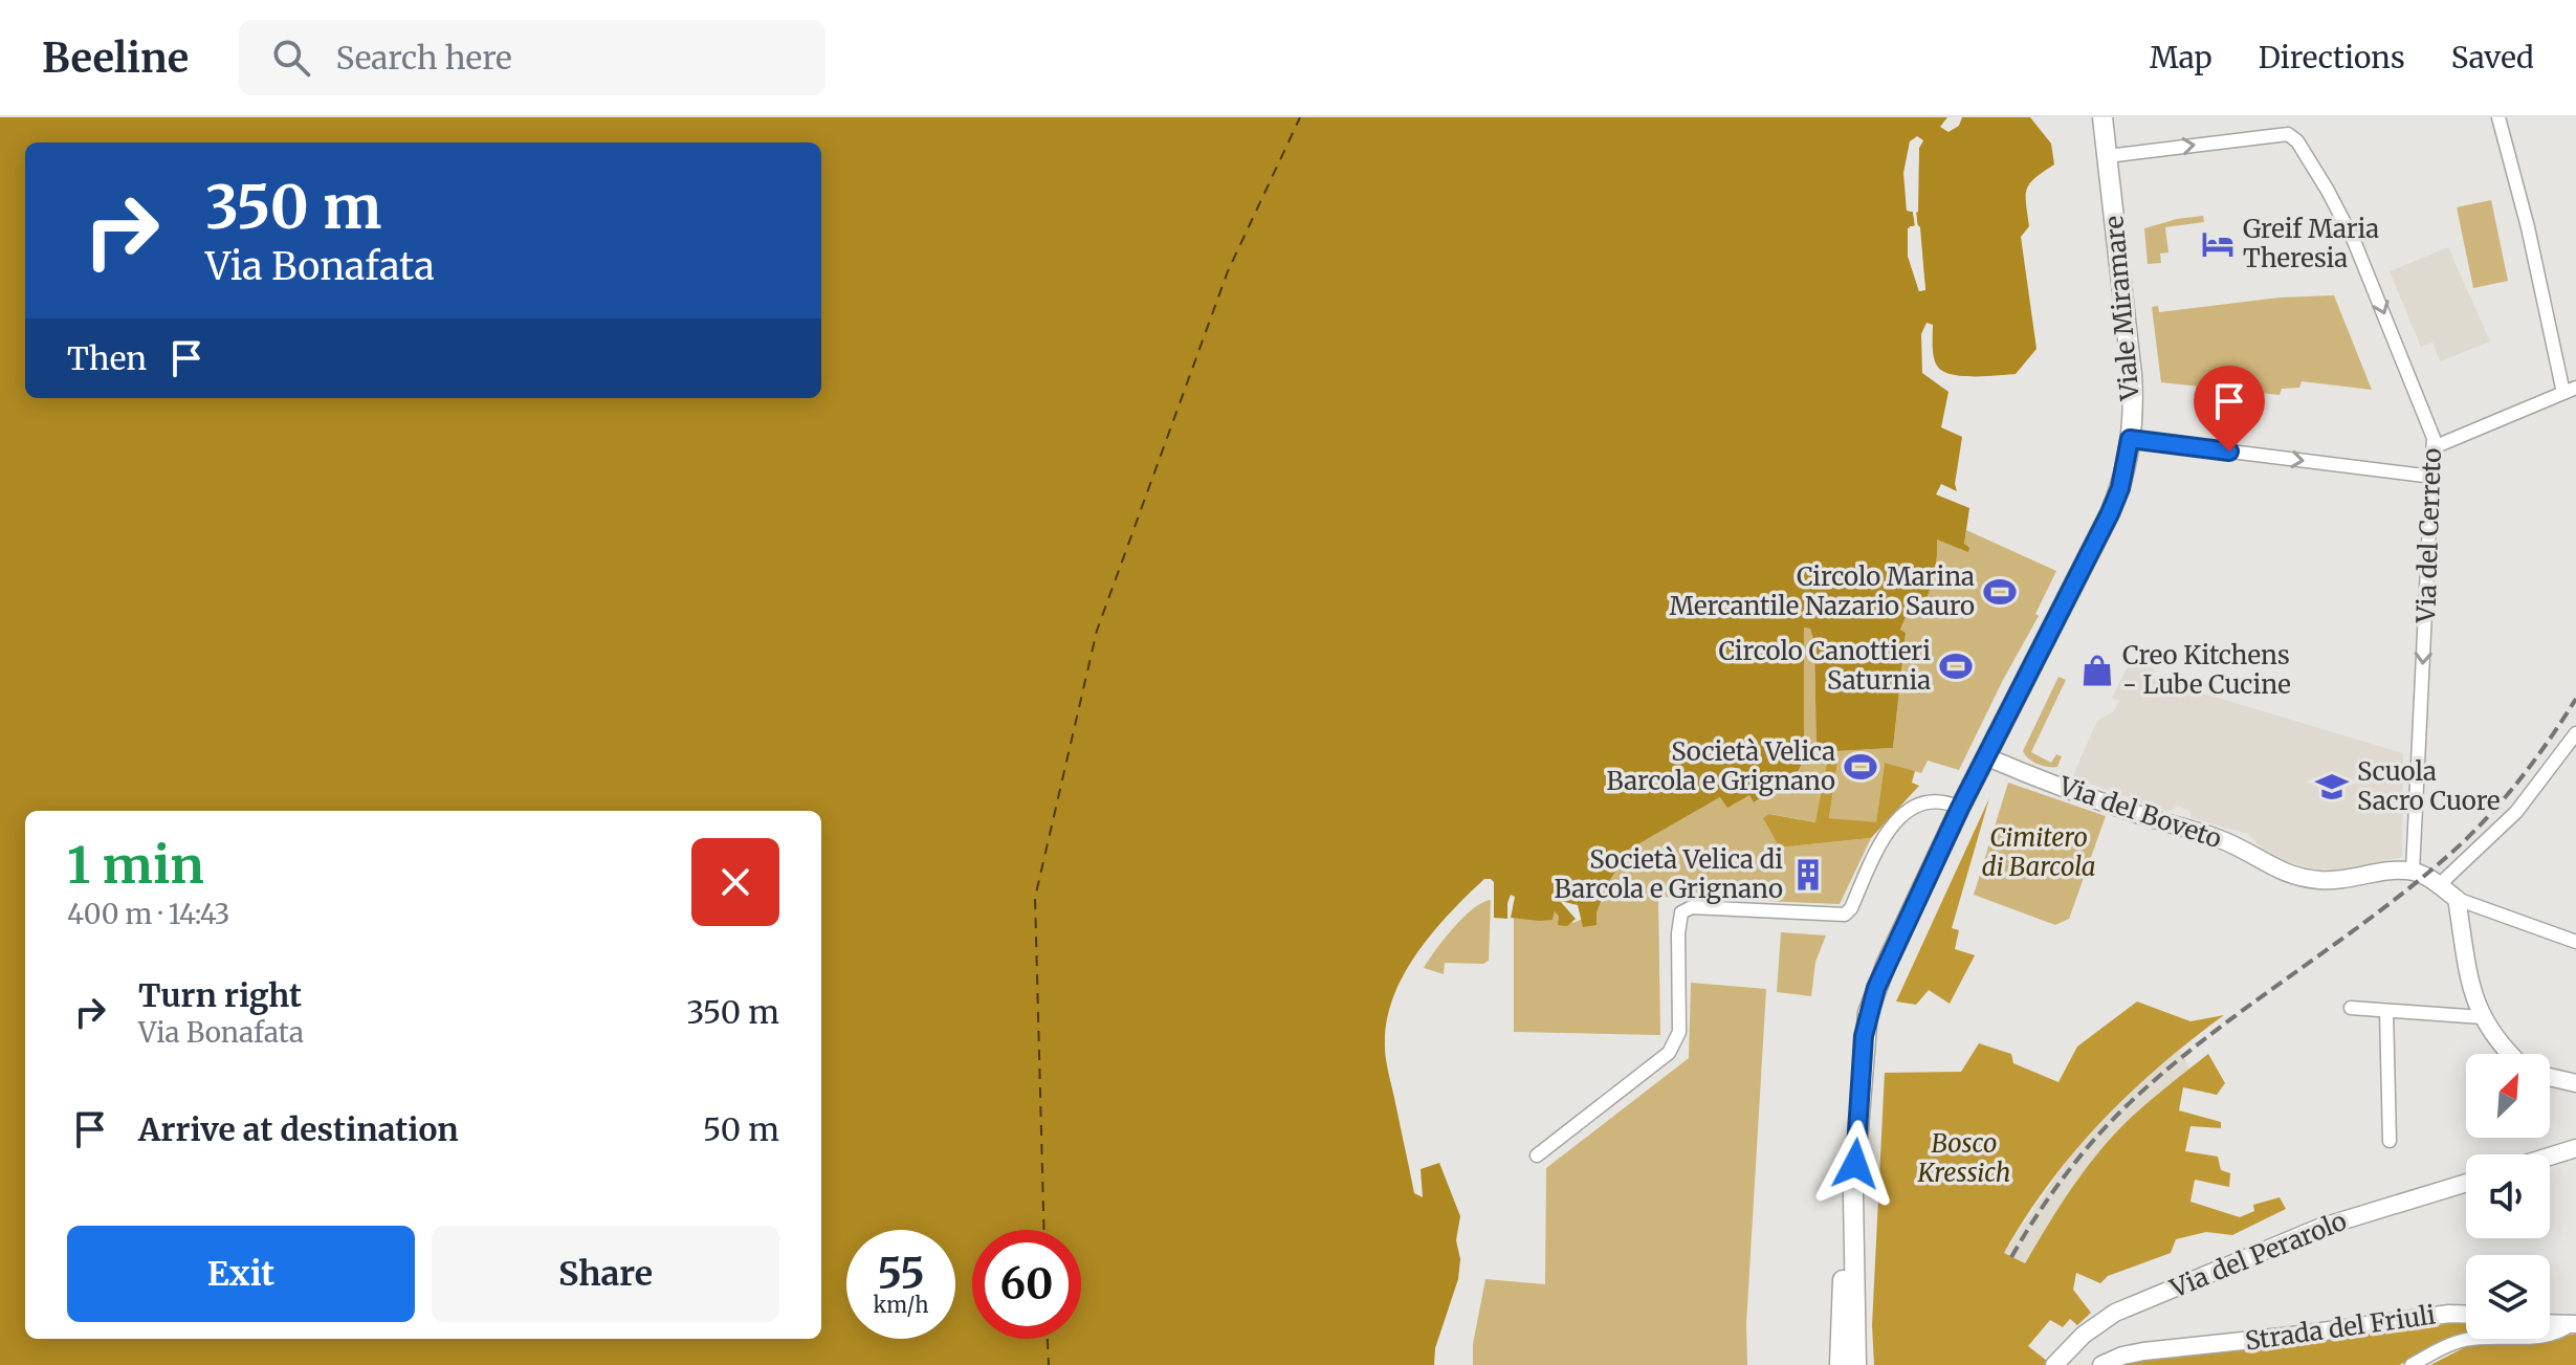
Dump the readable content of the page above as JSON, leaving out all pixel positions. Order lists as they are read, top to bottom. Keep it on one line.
{"streets":{"main road":["Viale Miramare"],"street":["Via del Cerreto","Via del Boveto","Via del Perarolo","Strada del Friuli"]},"crossings":[["Viale Miramare","Via del Boveto"],["Via del Cerreto","Via del Boveto"]],"one_way":["Via del Cerreto"],"parks":["Cimitero di Barcola","Bosco Kressich"],"places":{"hotel":["Greif Maria Theresia"],"sports":["Circolo Marina Mercantile Nazario Sauro","Circolo Canottieri Saturnia","Società Velica Barcola e Grignano"],"shop":["Creo Kitchens - Lube Cucine"],"school or university":["Scuola Sacro Cuore"],"building":["Società Velica di Barcola e Grignano"]},"north":"top right","page":{"header":"Beeline","search":"Search here","nav":["Map","Directions","Saved"],"turn":["350 m","Via Bonafata"],"then":"Then","heading":["1 min","400 m · 14:43"],"list":[{"name":"Turn right","note":"Via Bonafata","value":"350 m"},{"name":"Arrive at destination","value":"50 m"}],"buttons":["Exit","Share"],"speed":"55 km/h","limit":"60"}}
